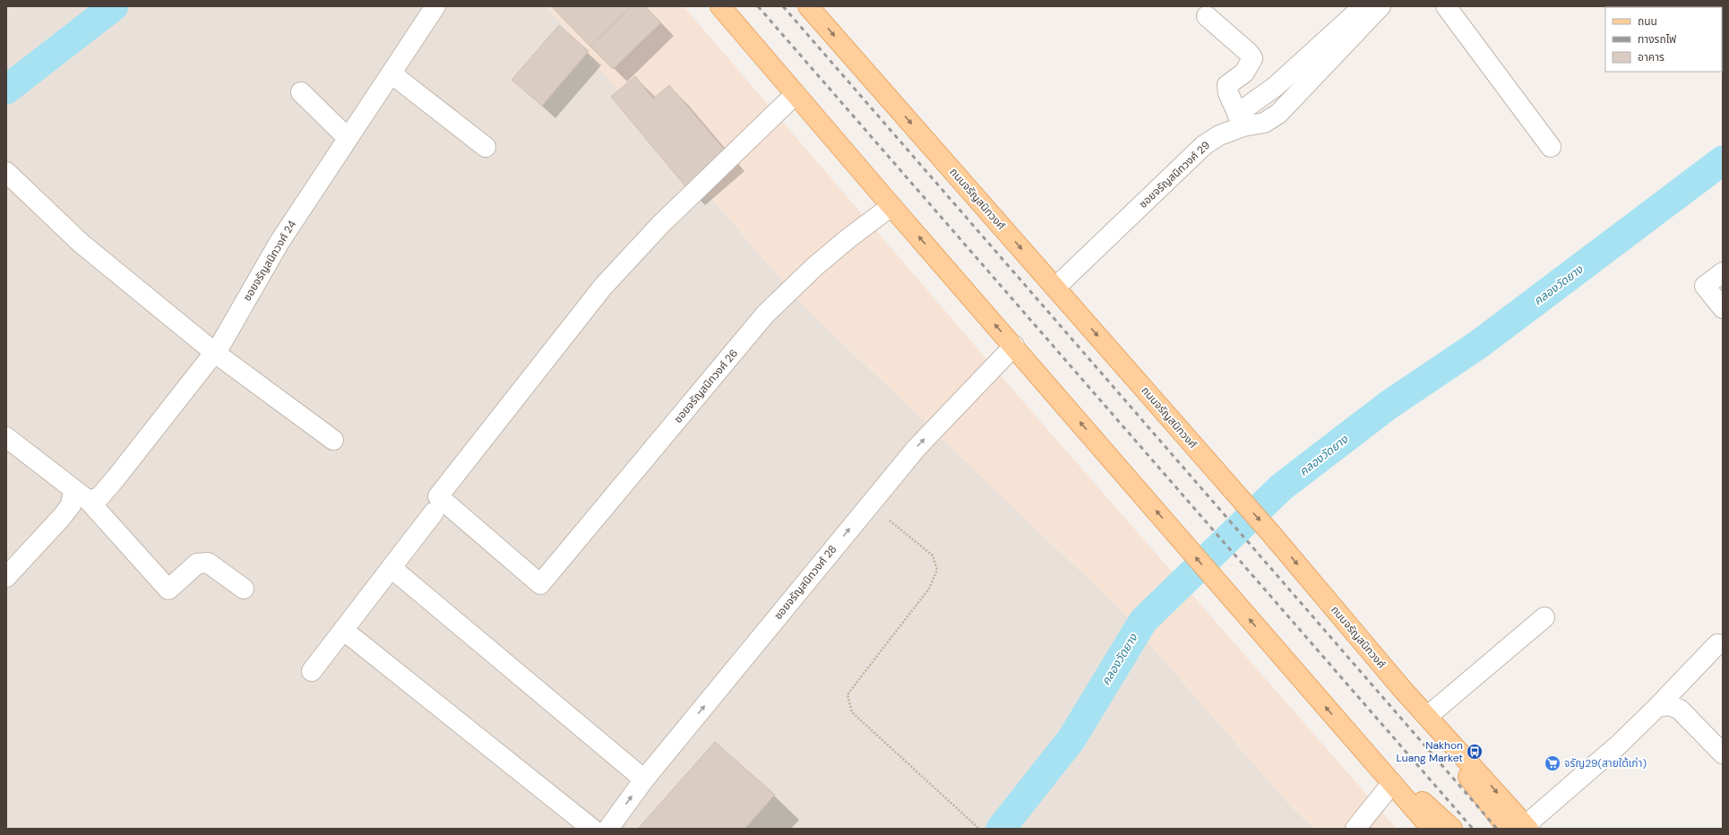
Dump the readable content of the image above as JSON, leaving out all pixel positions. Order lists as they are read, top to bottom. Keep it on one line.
{"streets":{"main road":["ถนนจรัญสนิทวงศ์"],"street":["ซอยจรัญสนิทวงศ์ 29","ซอยจรัญสนิทวงศ์ 24","ซอยจรัญสนิทวงศ์ 26","ซอยจรัญสนิทวงศ์ 28"]},"crossings":[["ซอยจรัญสนิทวงศ์ 29","ถนนจรัญสนิทวงศ์"]],"one_way":["ซอยจรัญสนิทวงศ์ 28"],"water":["คลองวัดยาง"],"places":{"bus stop":["Nakhon Luang Market"],"supermarket":["จรัญ29(สายใต้เก่า)"]},"legend":["ถนน","ทางรถไฟ","อาคาร"]}
